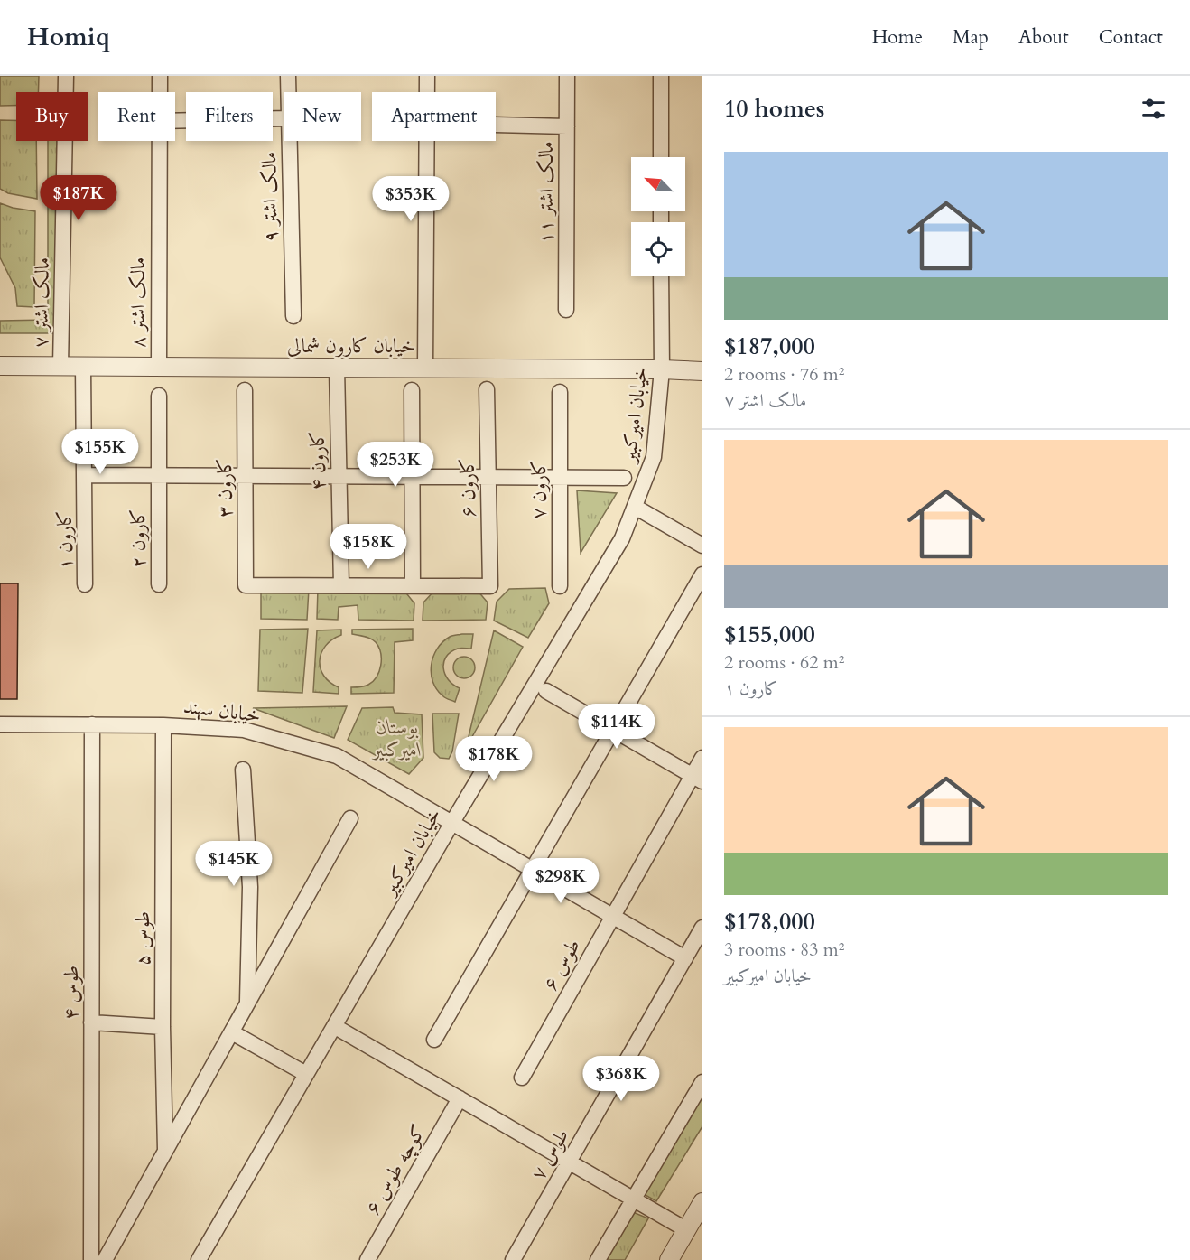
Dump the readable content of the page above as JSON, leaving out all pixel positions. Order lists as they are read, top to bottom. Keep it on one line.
{"streets":{"street":["مالک اشتر ۱۱","مالک اشتر ۹","مالک اشتر ۷","مالک اشتر ۸","خیابان کارون شمالی","خیابان امیرکبیر","کارون ۴","کارون ۳","کارون ۶","کارون ۷","کارون ۲","کارون ۱","خیابان سهند","طوس ۵","طوس ۶","طوس ۴","طوس ۷","کوچه طوس ۶"]},"crossings":[["مالک اشتر ۷","خیابان کارون شمالی"],["مالک اشتر ۸","خیابان کارون شمالی"],["خیابان کارون شمالی","خیابان امیرکبیر"],["خیابان کارون شمالی","کارون ۴"],["خیابان کارون شمالی","کارون ۱"],["خیابان امیرکبیر","خیابان سهند"],["کارون ۴","کارون ۳"],["خیابان سهند","طوس ۵"],["خیابان سهند","طوس ۶"],["خیابان سهند","طوس ۴"],["خیابان سهند","طوس ۷"]],"parks":["بوستان امیرکبیر"],"north":"top left","page":{"header":"Homiq","nav":["Home","Map","About","Contact"],"heading":"10 homes","chip":["Buy","Rent","Filters","New","Apartment"],"list":[{"name":"$187,000","note":"2 rooms · 76 m² · مالک اشتر ۷"},{"name":"$155,000","note":"2 rooms · 62 m² · کارون ۱"},{"name":"$178,000","note":"3 rooms · 83 m² · خیابان امیرکبیر"}],"price":["$187K","$353K","$155K","$253K","$158K","$114K","$178K","$145K","$298K","$368K"]}}
